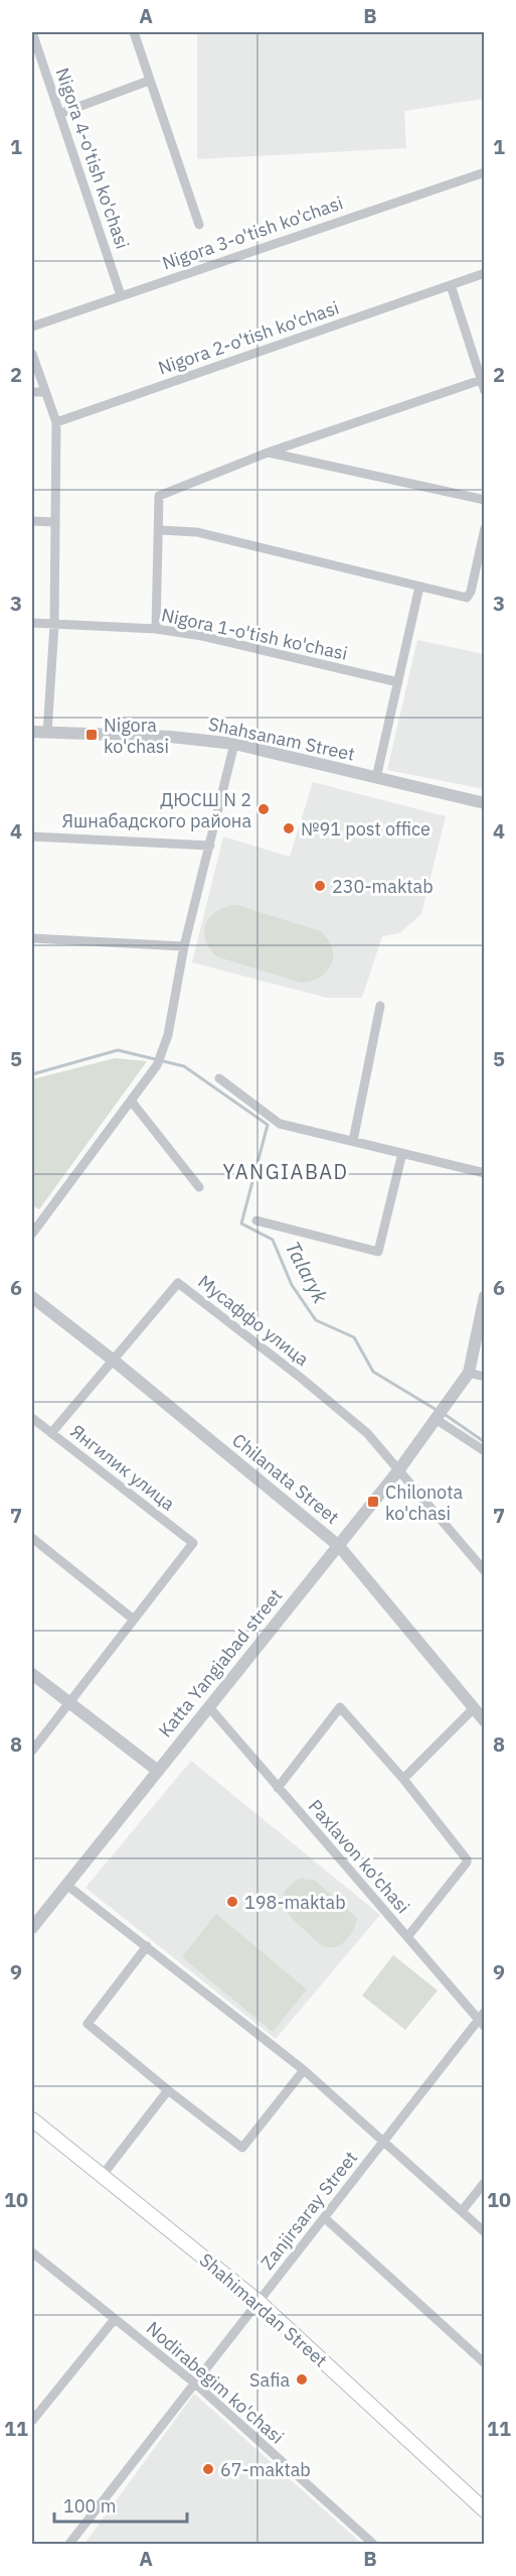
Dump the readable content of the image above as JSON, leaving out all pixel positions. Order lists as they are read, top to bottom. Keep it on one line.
{"streets":{"main road":["Shahimardan Street"],"street":["Nigora 4-o'tish ko'chasi","Nigora 3-o'tish ko'chasi","Nigora 2-o'tish ko'chasi","Nigora 1-o'tish ko'chasi","Shahsanam Street","Мусаффо улица","Янгилик улица","Chilanata Street","Katta Yangiabad street","Paxlavon ko'chasi","Zanjirsaray Street","Nodirabegim ko'chasi"]},"crossings":[["Nigora 4-o'tish ko'chasi","Nigora 3-o'tish ko'chasi"],["Мусаффо улица","Янгилик улица"],["Мусаффо улица","Chilanata Street"],["Мусаффо улица","Katta Yangiabad street"],["Chilanata Street","Katta Yangiabad street"],["Katta Yangiabad street","Paxlavon ko'chasi"],["Paxlavon ko'chasi","Zanjirsaray Street"],["Zanjirsaray Street","Shahimardan Street"],["Zanjirsaray Street","Nodirabegim ko'chasi"]],"districts":["YANGIABAD"],"water":["Talaryk"],"places":{"transit":["Nigora ko'chasi","Chilonota ko'chasi"],"other":["ДЮСШ N 2 Яшнабадского района","№91 post office","230-maktab","198-maktab","Safia","67-maktab"]},"scale_bar":"100 m","grid":{"columns":["A","B"],"rows":["1","2","3","4","5","6","7","8","9","10","11"]}}
